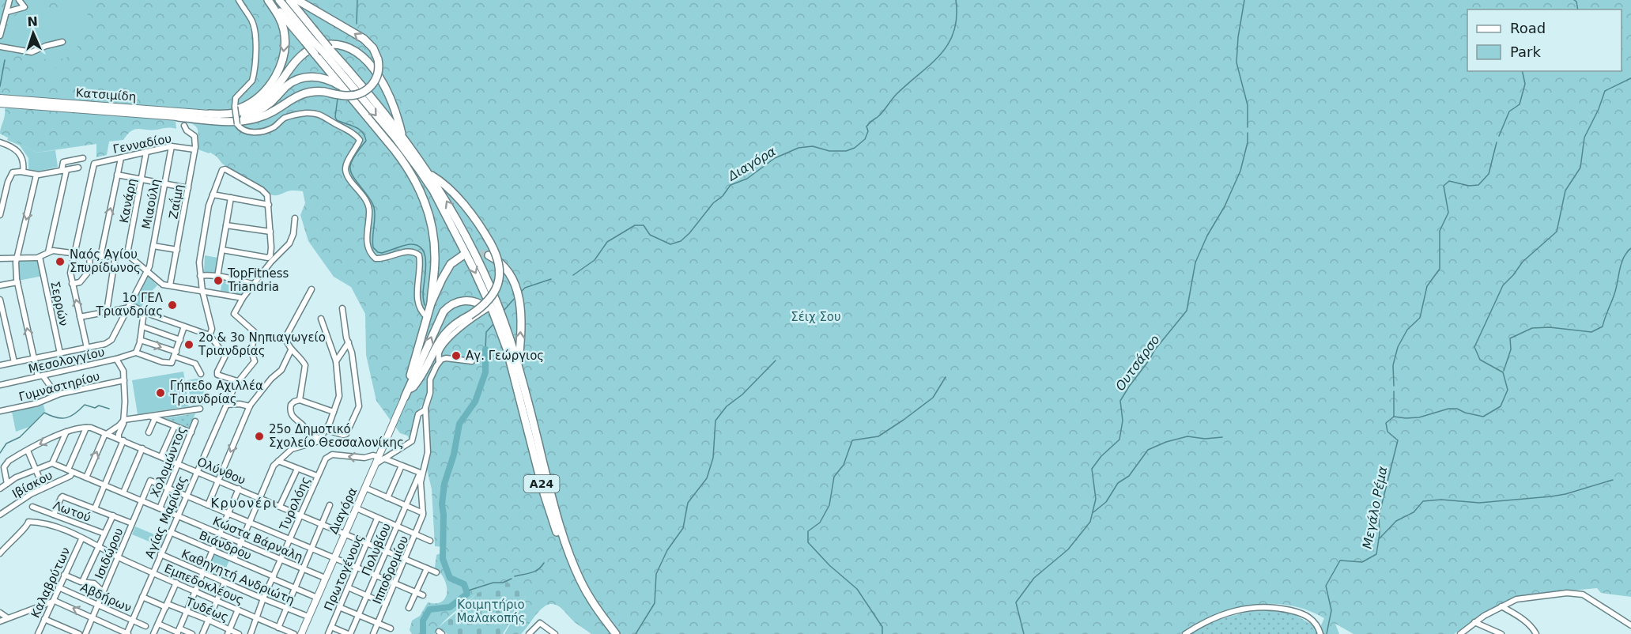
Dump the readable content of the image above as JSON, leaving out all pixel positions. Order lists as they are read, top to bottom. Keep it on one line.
{"streets":{"highway":["Α24"],"main road":["Κατσιμίδη","Διαγόρα"],"street":["Γενναδίου","Κανάρη","Ζαΐμη","Μιαούλη","Σερρών","Μεσολογγίου","Γυμναστηρίου","Χολομώντος","Ολύνθου","Ιβίσκου","Τυρολόης","Λωτού","Αγίας Μαρίνας","Κώστα Βάρναλη","Βιάνδρου","Πολυβίου","Ισιδώρου","Ιπποδρομίου","Πρωτογένους","Καθηγητή Ανδριώτη","Καλαβρύτων","Εμπεδοκλέους","Αβδήρων","Τυδέως"]},"crossings":[["Γενναδίου","Κανάρη"],["Γενναδίου","Ζαΐμη"],["Γενναδίου","Μιαούλη"],["Χολομώντος","Ολύνθου"],["Χολομώντος","Κώστα Βάρναλη"],["Χολομώντος","Ισιδώρου"],["Ολύνθου","Τυρολόης"],["Ολύνθου","Διαγόρα"],["Ολύνθου","Αγίας Μαρίνας"],["Ολύνθου","Πολυβίου"],["Ολύνθου","Ιπποδρομίου"],["Ολύνθου","Πρωτογένους"],["Ιβίσκου","Κώστα Βάρναλη"],["Τυρολόης","Διαγόρα"],["Τυρολόης","Κώστα Βάρναλη"],["Τυρολόης","Βιάνδρου"],["Τυρολόης","Καθηγητή Ανδριώτη"],["Τυρολόης","Εμπεδοκλέους"],["Διαγόρα","Κώστα Βάρναλη"],["Διαγόρα","Βιάνδρου"],["Διαγόρα","Καθηγητή Ανδριώτη"],["Αγίας Μαρίνας","Κώστα Βάρναλη"],["Αγίας Μαρίνας","Βιάνδρου"],["Αγίας Μαρίνας","Καθηγητή Ανδριώτη"],["Αγίας Μαρίνας","Εμπεδοκλέους"],["Αγίας Μαρίνας","Αβδήρων"],["Αγίας Μαρίνας","Τυδέως"],["Κώστα Βάρναλη","Ισιδώρου"],["Ισιδώρου","Εμπεδοκλέους"],["Ισιδώρου","Αβδήρων"],["Καλαβρύτων","Εμπεδοκλέους"],["Καλαβρύτων","Αβδήρων"]],"districts":["Κρυονέρι"],"water":["Διαγόρα","Ουτσάρσο","Μεγάλο Ρέμα"],"parks":["Σέιχ Σου","Κοιμητήριο Μαλακοπής"],"places":["Ναός Αγίου Σπυρίδωνος","TopFitness Triandria","1o ΓΕΛ Τριανδρίας","2ο & 3ο Νηπιαγωγείο Τριανδρίας","Αγ. Γεώργιος","Γήπεδο Αχιλλέα Τριανδρίας","25ο Δημοτικό Σχολείο Θεσσαλονίκης"],"legend":["Road","Park"],"north":"top"}
